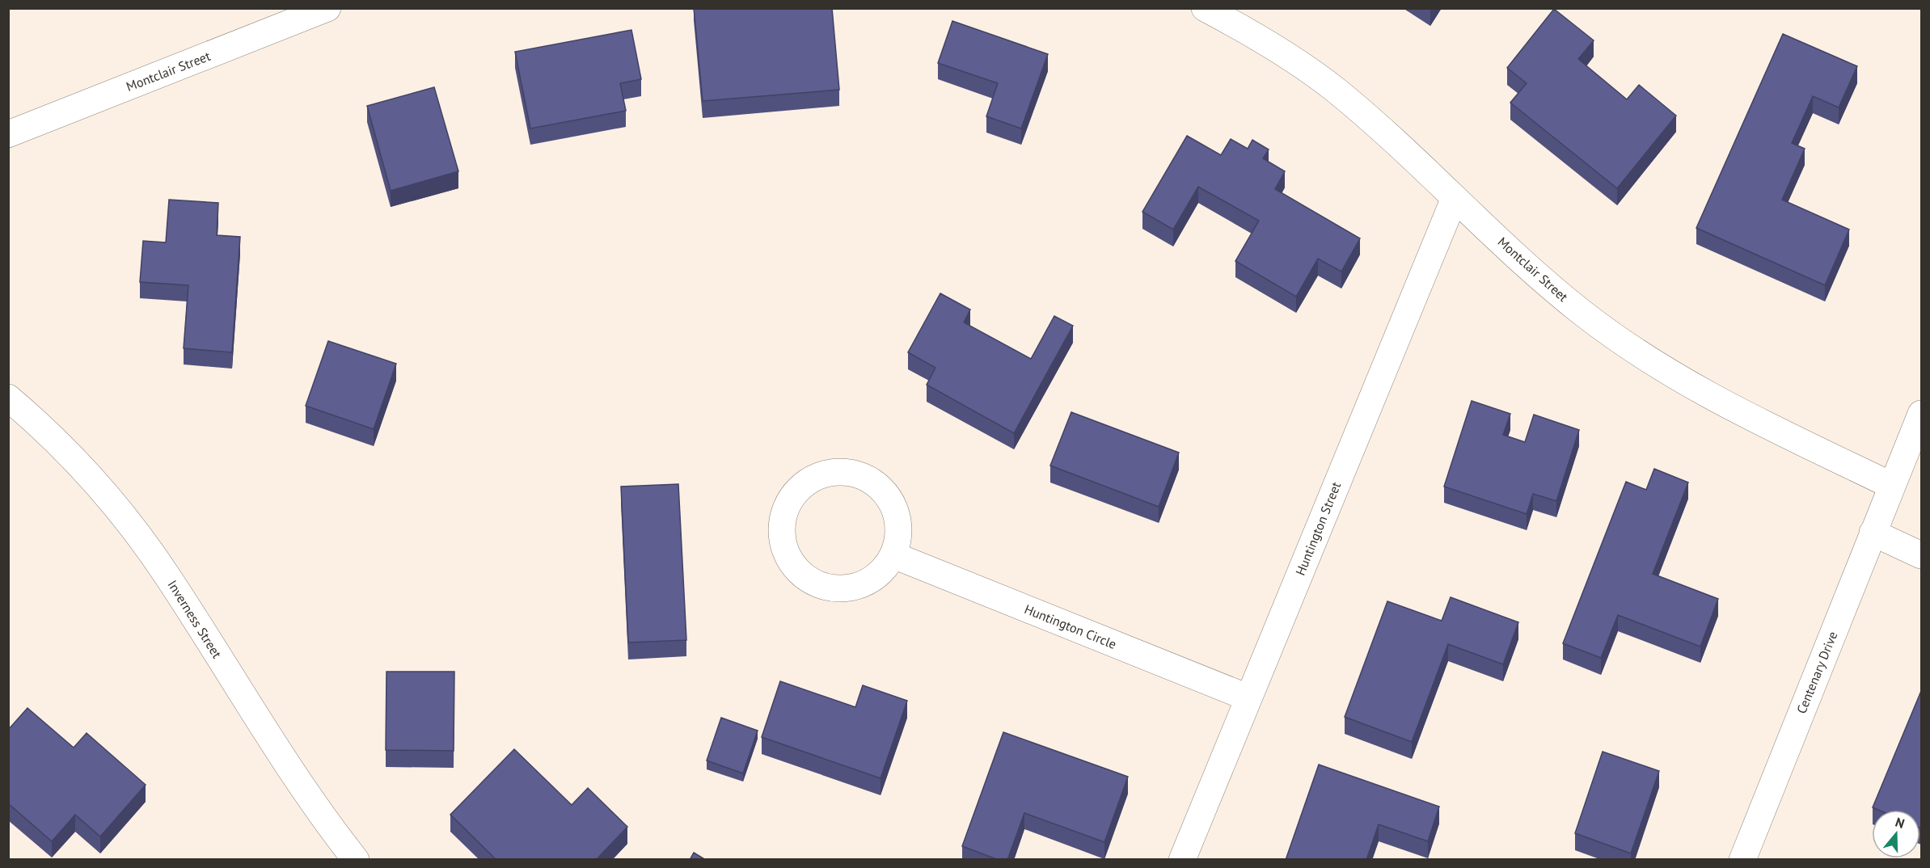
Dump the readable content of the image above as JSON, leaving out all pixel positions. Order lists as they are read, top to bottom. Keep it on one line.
{"streets":{"street":["Montclair Street","Huntington Street","Inverness Street","Huntington Circle","Centenary Drive"]},"crossings":[["Montclair Street","Huntington Street"],["Montclair Street","Centenary Drive"],["Huntington Street","Huntington Circle"]],"north":"top"}
